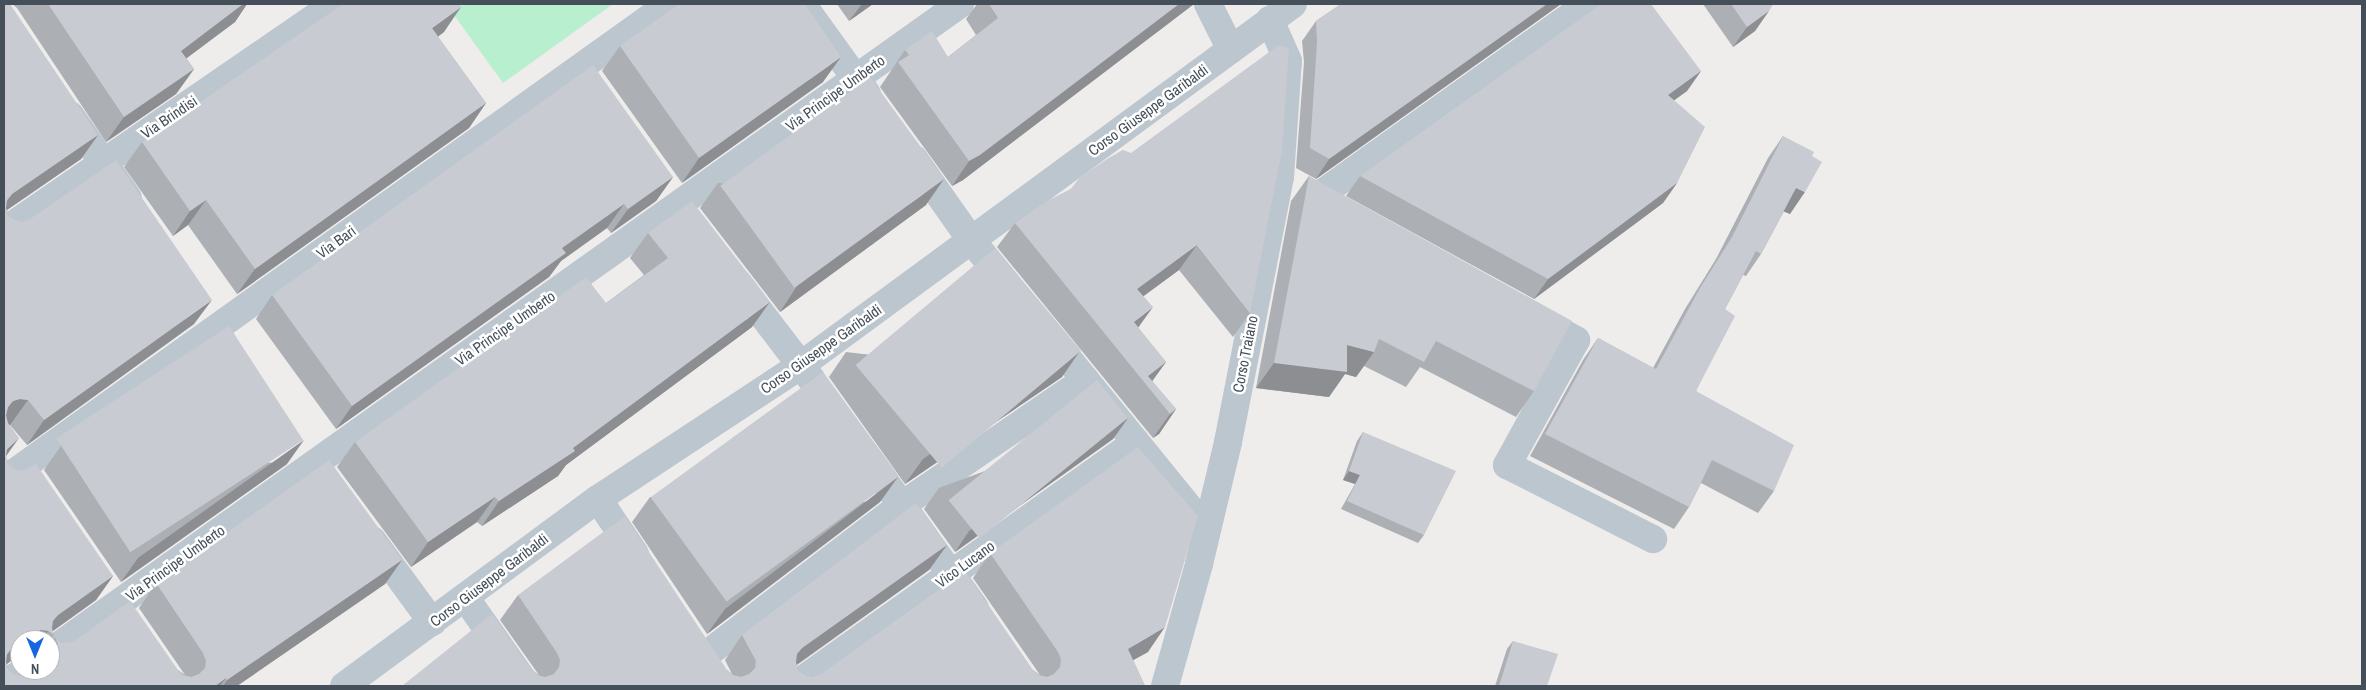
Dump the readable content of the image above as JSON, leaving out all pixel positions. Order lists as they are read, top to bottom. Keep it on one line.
{"streets":{"street":["Via Principe Umberto","Corso Giuseppe Garibaldi","Via Brindisi","Via Bari","Corso Traiano","Vico Lucano"]},"crossings":[["Corso Giuseppe Garibaldi","Corso Traiano"]],"north":"bottom"}
